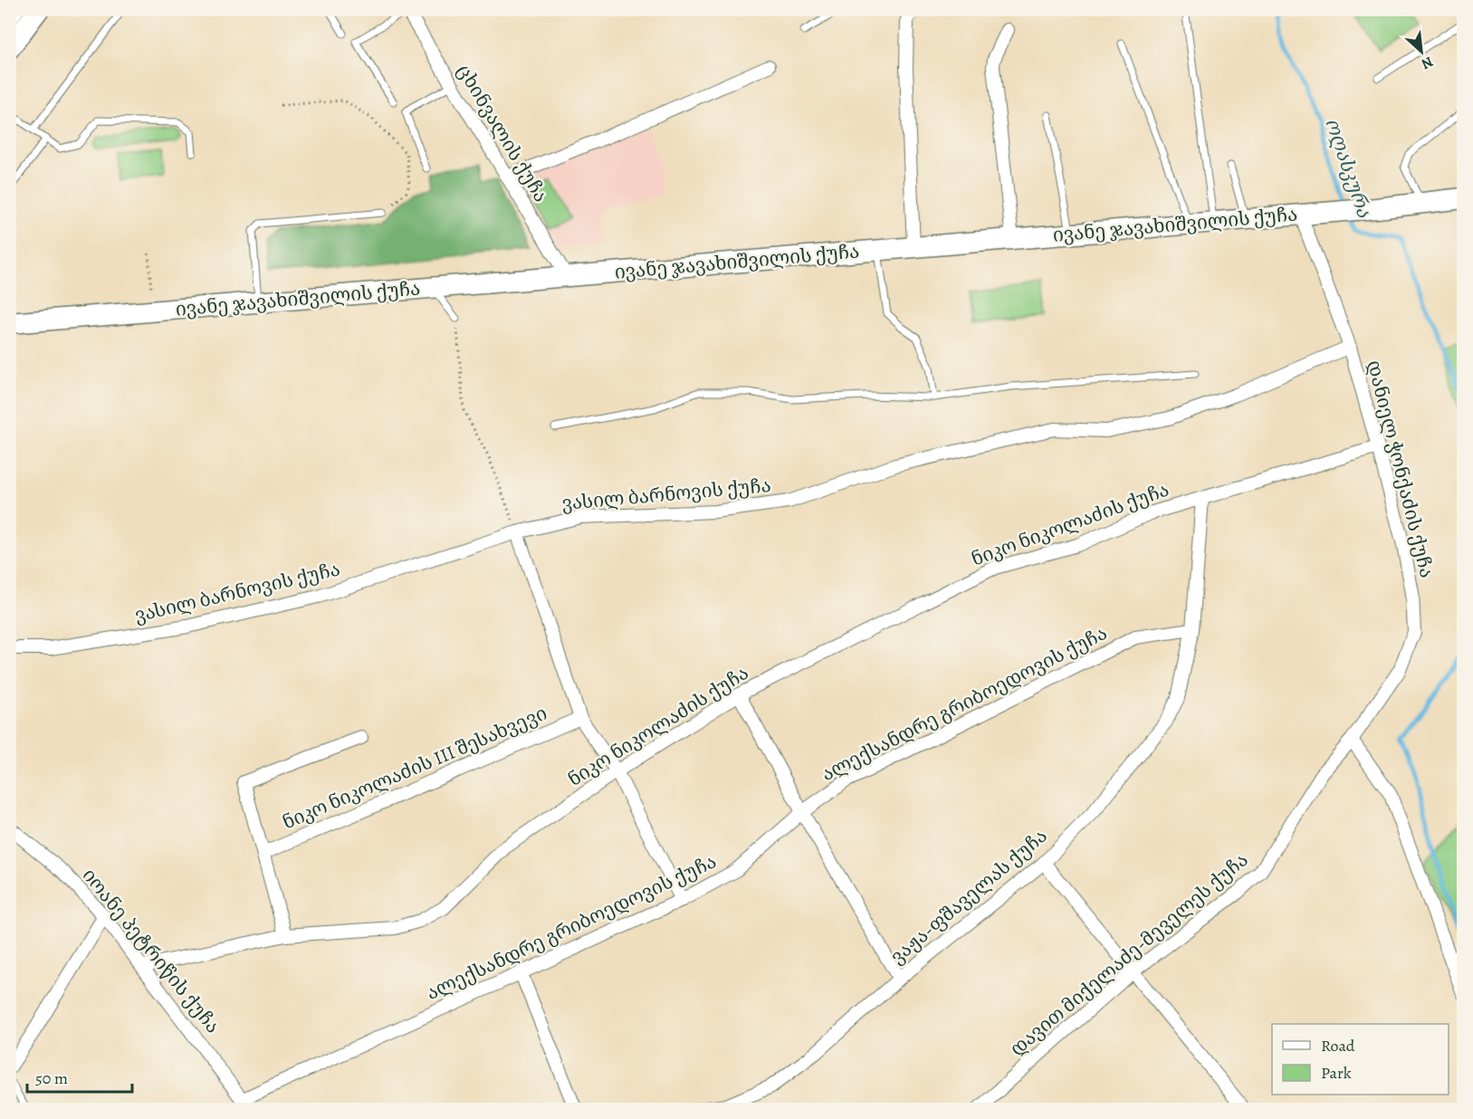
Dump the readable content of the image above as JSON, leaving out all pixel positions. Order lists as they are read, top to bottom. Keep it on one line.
{"streets":{"main road":["ივანე ჯავახიშვილის ქუჩა"],"street":["ცხინვალის ქუჩა","დანიელ ჭონქაძის ქუჩა","ვასილ ბარნოვის ქუჩა","ნიკო ნიკოლაძის ქუჩა","ალექსანდრე გრიბოედოვის ქუჩა","ნიკო ნიკოლაძის III შესახვევი","ვაჟა-ფშაველას ქუჩა","იოანე პეტრიწის ქუჩა","დავით მიქელაძე-მეველეს ქუჩა"]},"crossings":[["ცხინვალის ქუჩა","ივანე ჯავახიშვილის ქუჩა"],["ივანე ჯავახიშვილის ქუჩა","დანიელ ჭონქაძის ქუჩა"],["დანიელ ჭონქაძის ქუჩა","ვასილ ბარნოვის ქუჩა"],["დანიელ ჭონქაძის ქუჩა","დავით მიქელაძე-მეველეს ქუჩა"],["ნიკო ნიკოლაძის ქუჩა","ვაჟა-ფშაველას ქუჩა"],["ნიკო ნიკოლაძის ქუჩა","იოანე პეტრიწის ქუჩა"],["ალექსანდრე გრიბოედოვის ქუჩა","ვაჟა-ფშაველას ქუჩა"],["ალექსანდრე გრიბოედოვის ქუჩა","იოანე პეტრიწის ქუჩა"]],"water":["ოღასკურა"],"legend":["Road","Park"],"scale_bar":"50 m","north":"bottom right"}
